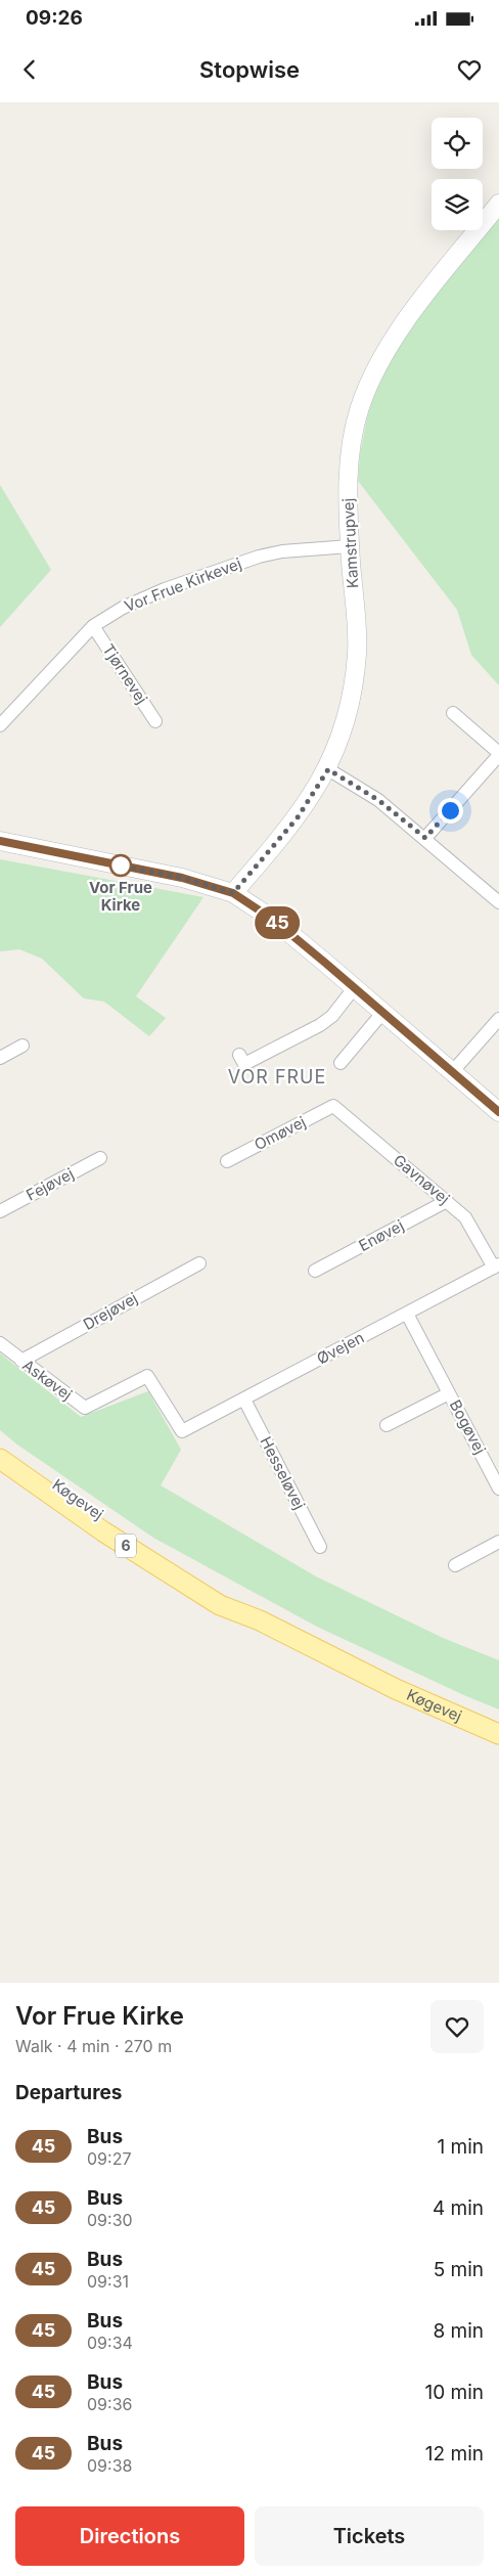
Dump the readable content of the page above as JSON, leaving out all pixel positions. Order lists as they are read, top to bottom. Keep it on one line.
{"streets":{"main road":["Køgevej","6"],"street":["Kamstrupvej","Vor Frue Kirkevej","Tjørnevej","Omøvej","Gavnøvej","Fejøvej","Enøvej","Drejøvej","Øvejen","Askøvej","Bogøvej","Hesseløvej"]},"crossings":[["Kamstrupvej","Vor Frue Kirkevej"],["Vor Frue Kirkevej","Tjørnevej"],["Omøvej","Gavnøvej"],["Gavnøvej","Enøvej"],["Gavnøvej","Øvejen"],["Drejøvej","Askøvej"],["Øvejen","Askøvej"],["Øvejen","Bogøvej"],["Øvejen","Hesseløvej"]],"districts":["VOR FRUE"],"places":["Vor Frue Kirke"],"lines":["bus line 45"],"page":{"status":"09:26","header":"Stopwise","on_map":"45","heading":[["Vor Frue Kirke","Walk · 4 min · 270 m"],"Departures"],"list":[{"mark":"45","name":"Bus","note":"09:27","value":"1 min"},{"mark":"45","name":"Bus","note":"09:30","value":"4 min"},{"mark":"45","name":"Bus","note":"09:31","value":"5 min"},{"mark":"45","name":"Bus","note":"09:34","value":"8 min"},{"mark":"45","name":"Bus","note":"09:36","value":"10 min"},{"mark":"45","name":"Bus","note":"09:38","value":"12 min"}],"buttons":["Directions","Tickets"]}}
